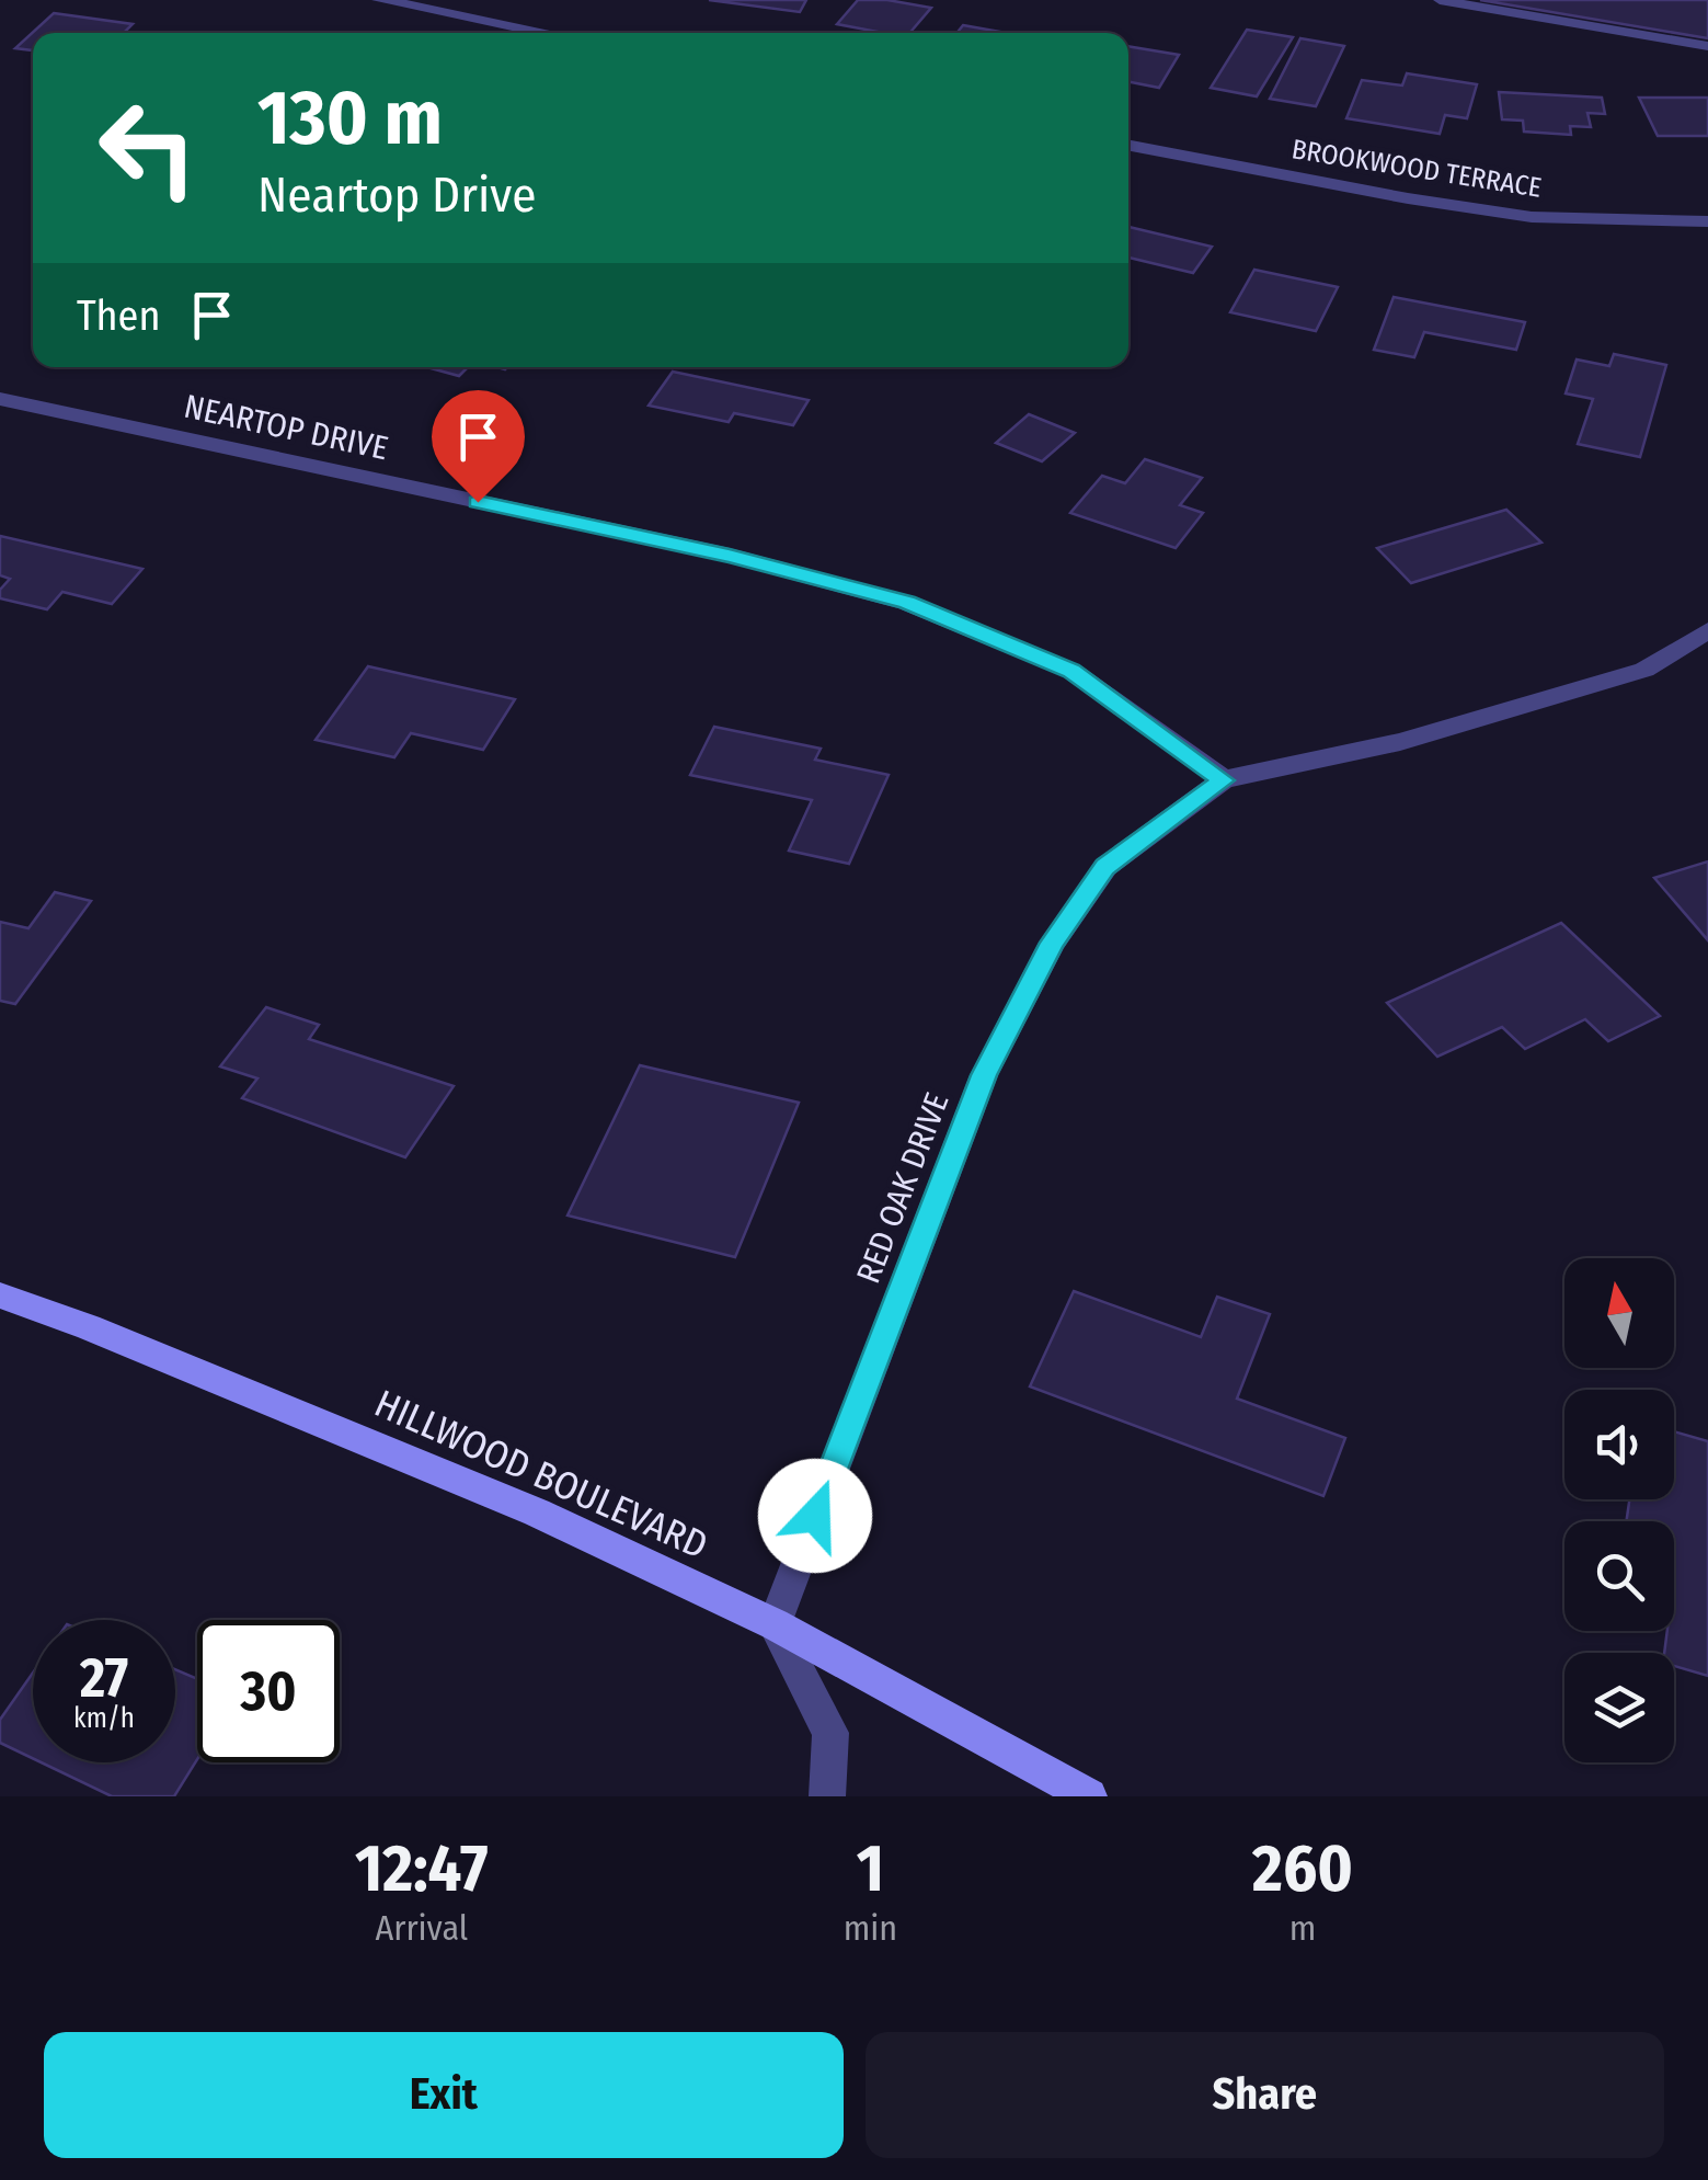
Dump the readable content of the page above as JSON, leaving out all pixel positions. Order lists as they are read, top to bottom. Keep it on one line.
{"streets":{"street":["BROOKWOOD TERRACE","NEARTOP DRIVE","RED OAK DRIVE","HILLWOOD BOULEVARD"]},"crossings":[["NEARTOP DRIVE","RED OAK DRIVE"],["RED OAK DRIVE","HILLWOOD BOULEVARD"]],"north":"top","page":{"turn":["130 m","Neartop Drive"],"then":"Then","speed":"27 km/h","limit":"30","eta":["12:47","Arrival","1","min","260","m"],"buttons":["Exit","Share"]}}
